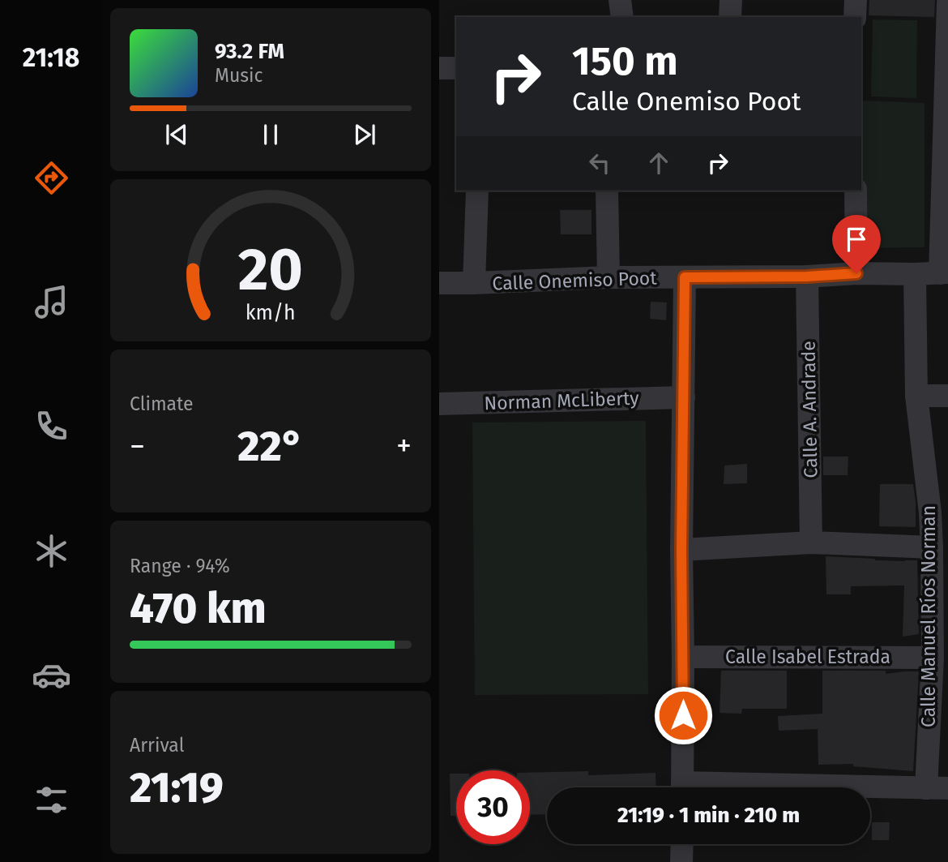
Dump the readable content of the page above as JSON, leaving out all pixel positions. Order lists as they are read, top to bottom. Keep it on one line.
{"streets":{"street":["Calle Onemiso Poot","Norman McLiberty","Calle A. Andrade","Calle Manuel Ríos Norman","Calle Isabel Estrada"]},"crossings":[["Calle Onemiso Poot","Calle A. Andrade"],["Calle Onemiso Poot","Calle Manuel Ríos Norman"],["Calle Manuel Ríos Norman","Calle Isabel Estrada"]],"page":{"tabs":"21:18","turn":["150 m","Calle Onemiso Poot"],"song":["93.2 FM","Music"],"tile":["Climate",["Range · 94%","470 km"],["Arrival","21:19"]],"heat":["−","22°","+"],"limit":"30","trip":"21:19 · 1 min · 210 m","gauge":["20","km/h"]}}
